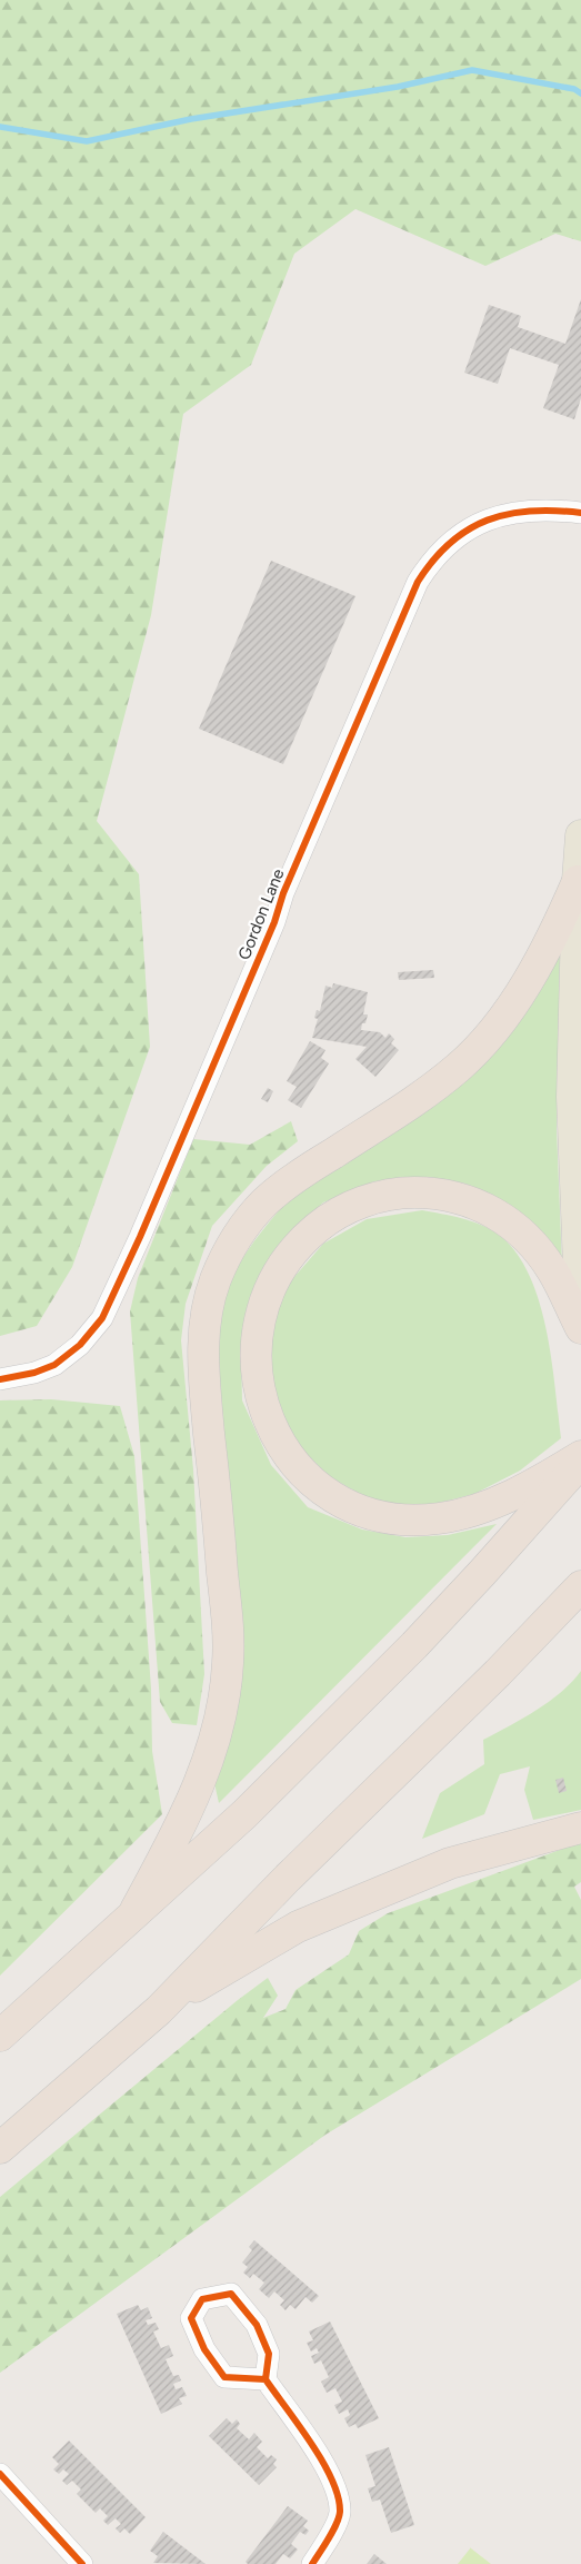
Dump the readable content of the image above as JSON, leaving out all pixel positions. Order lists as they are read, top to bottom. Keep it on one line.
{"streets":{"street":["Gordon Lane"]}}
